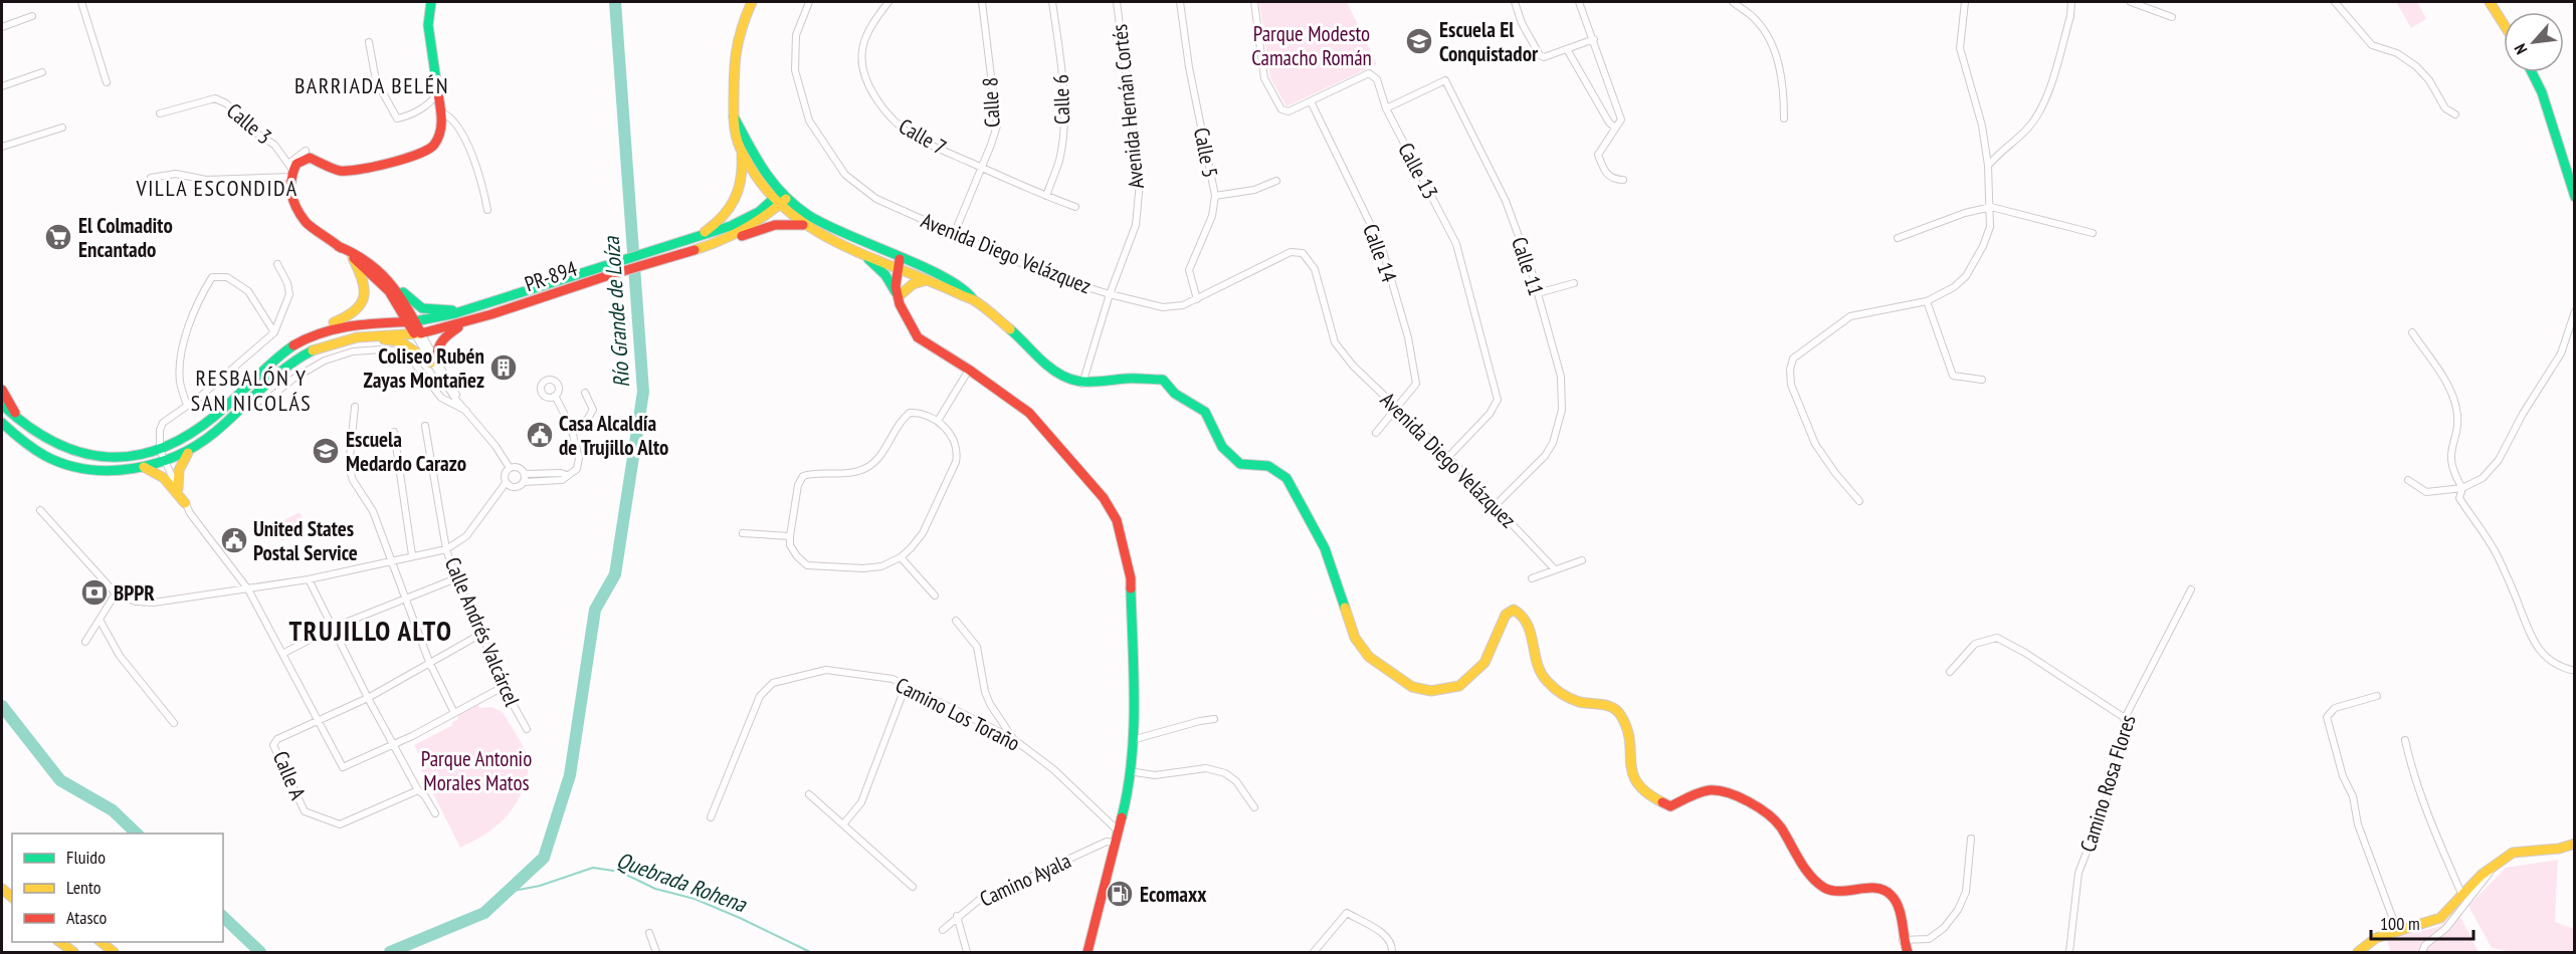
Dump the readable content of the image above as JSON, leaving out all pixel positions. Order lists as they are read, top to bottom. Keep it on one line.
{"streets":{"street":["Calle 6","Calle 8","Avenida Hernán Cortés","Calle 3","Calle 7","Calle 5","Calle 13","Avenida Diego Velázquez","Calle 14","Calle 11","PR-894","Calle Andrés Valcárcel","Camino Los Toraño","Calle A","Camino Rosa Flores","Camino Ayala"]},"crossings":[["Calle 6","Calle 7"],["Calle 8","Calle 7"],["Calle 8","Avenida Diego Velázquez"],["Avenida Hernán Cortés","Avenida Diego Velázquez"],["Calle 5","Avenida Diego Velázquez"],["Calle 13","Avenida Diego Velázquez"],["Calle 13","Calle 14"],["Calle 13","Calle 11"],["Avenida Diego Velázquez","Calle 14"],["Avenida Diego Velázquez","Calle 11"]],"districts":["BARRIADA BELÉN","VILLA ESCONDIDA","RESBALÓN Y SAN NICOLÁS","TRUJILLO ALTO"],"water":["Río Grande de Loíza","Quebrada Rohena"],"parks":["Parque Modesto Camacho Román","Parque Antonio Morales Matos"],"places":{"school or university":["Escuela El Conquistador","Escuela Medardo Carazo"],"supermarket":["El Colmadito Encantado"],"building":["Coliseo Rubén Zayas Montañez"],"public building":["Casa Alcaldía de Trujillo Alto","United States Postal Service"],"bank":["BPPR"],"fuel station":["Ecomaxx"]},"legend":["Fluido","Lento","Atasco"],"scale_bar":"100 m","north":"bottom left"}
